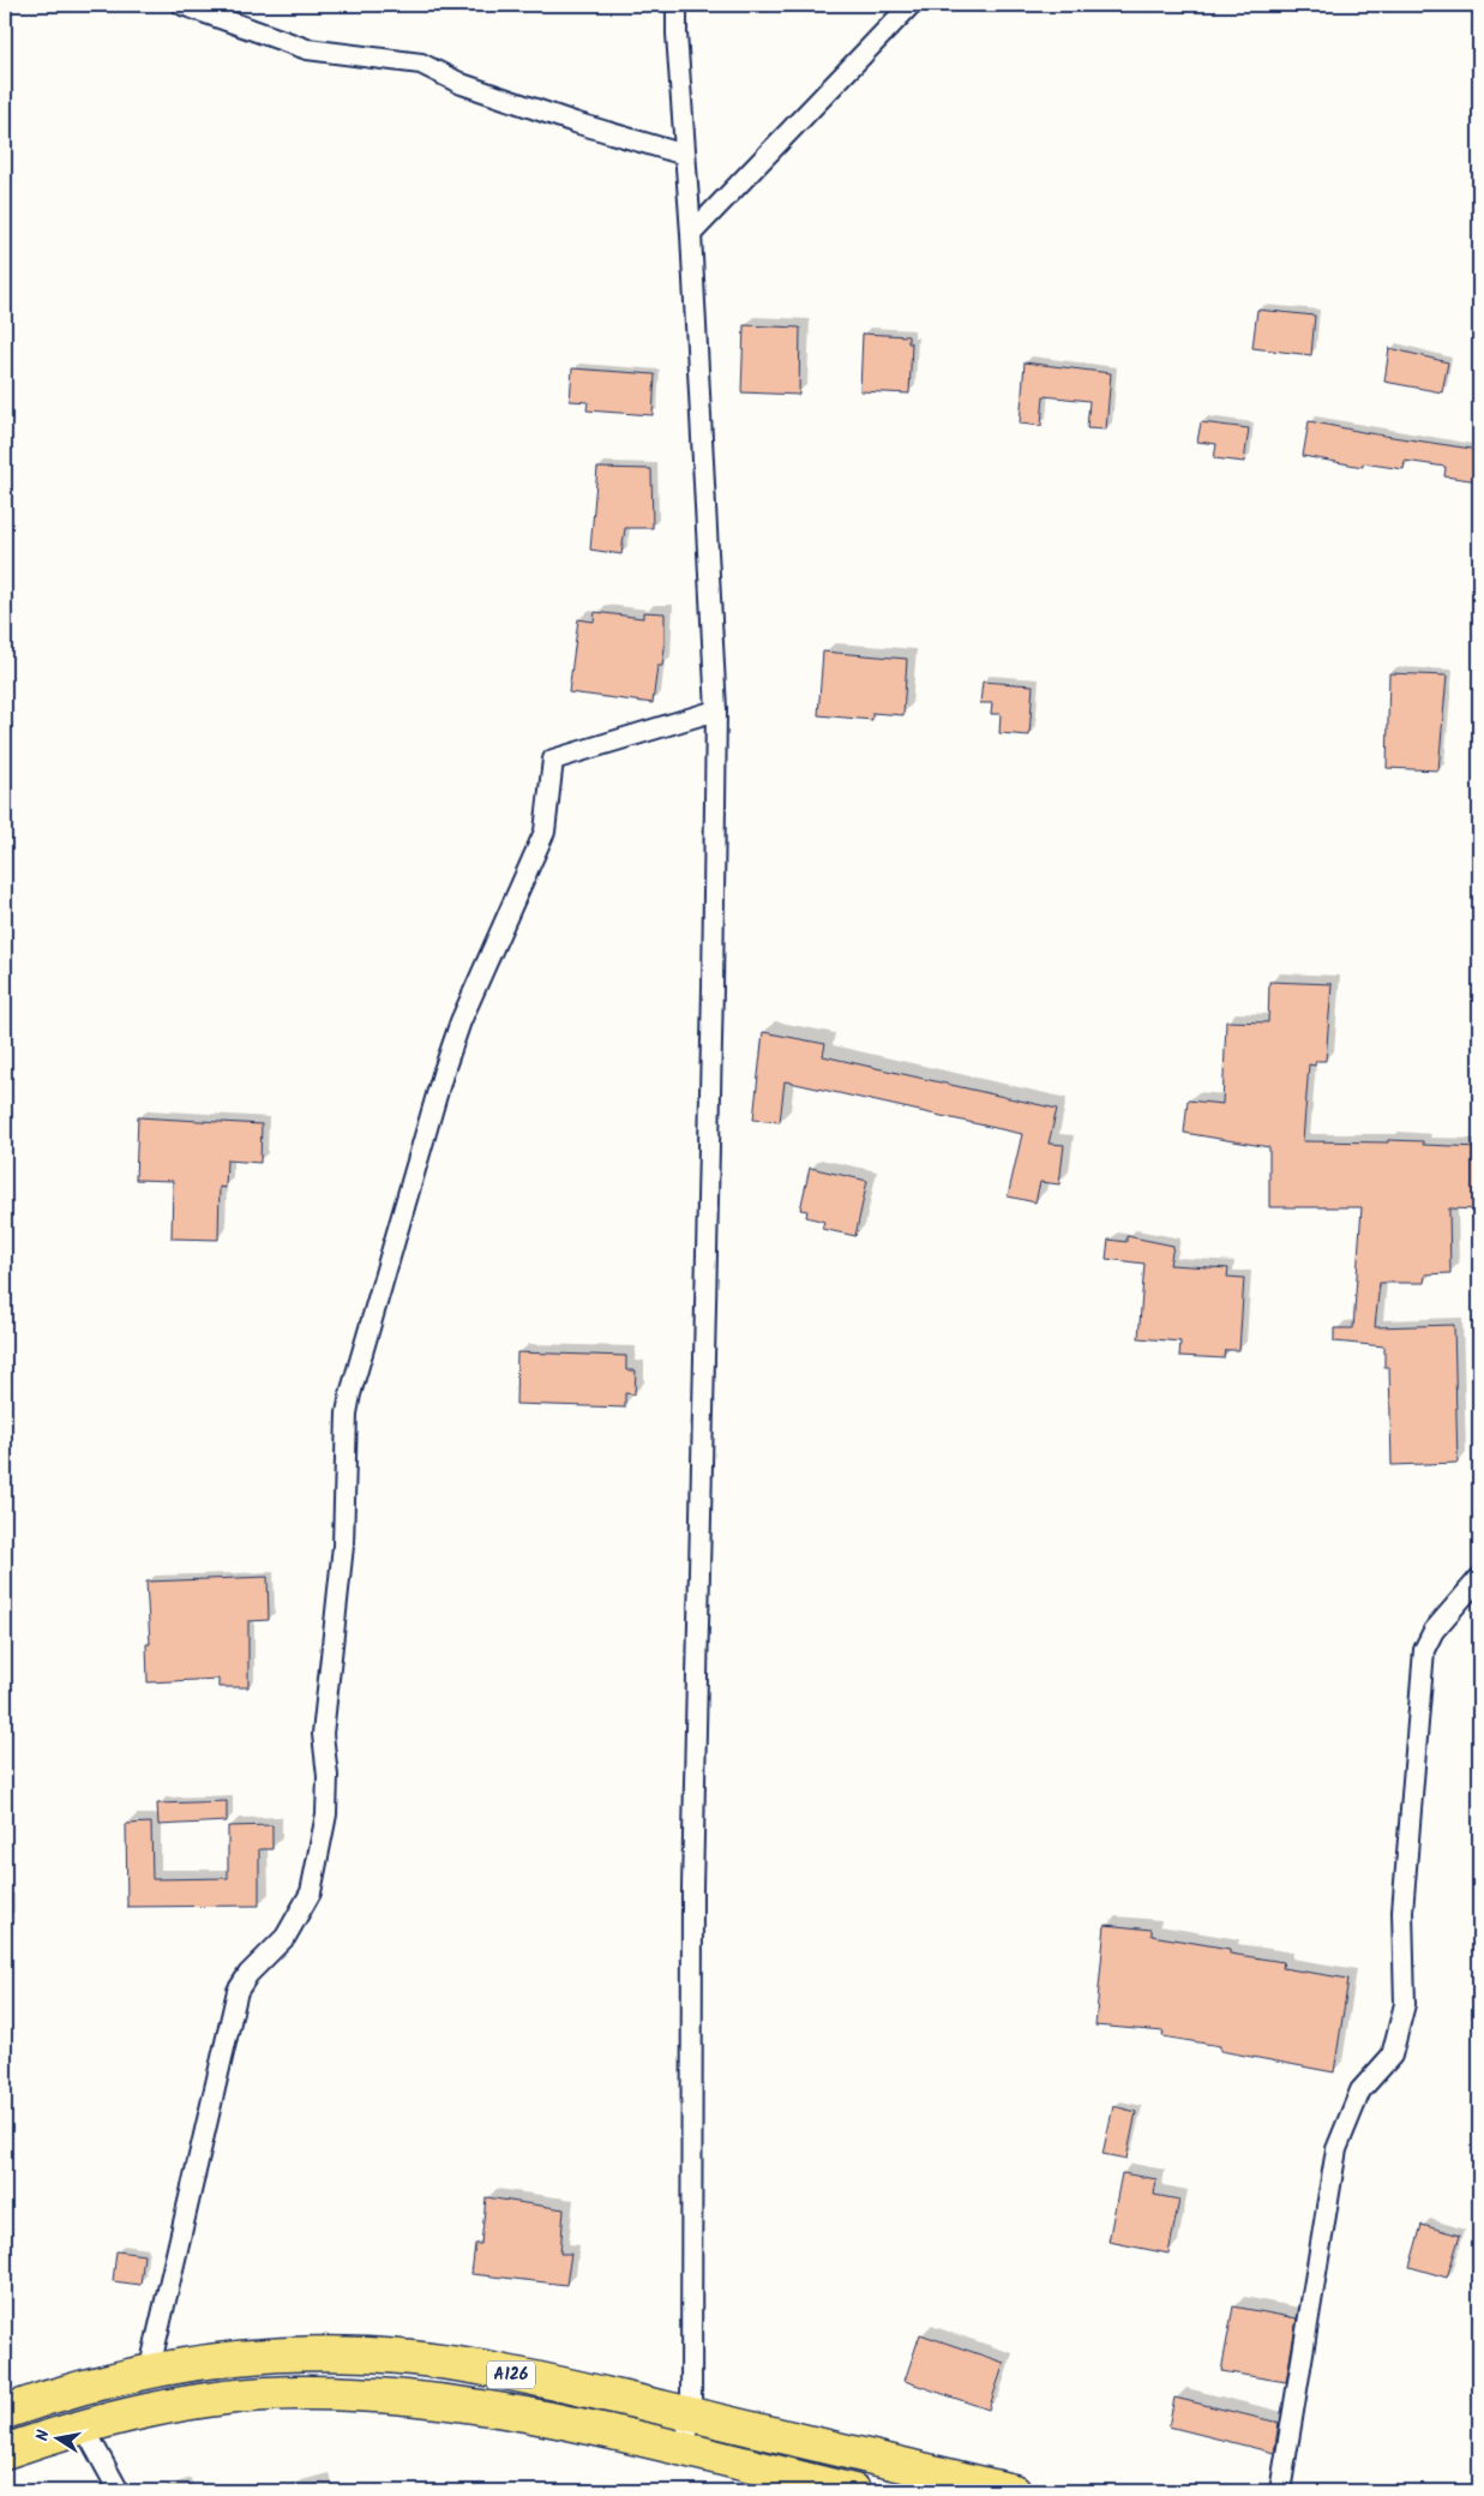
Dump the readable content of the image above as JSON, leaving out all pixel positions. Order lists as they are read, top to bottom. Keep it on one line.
{"streets":{"highway":["A126"]},"north":"left"}
